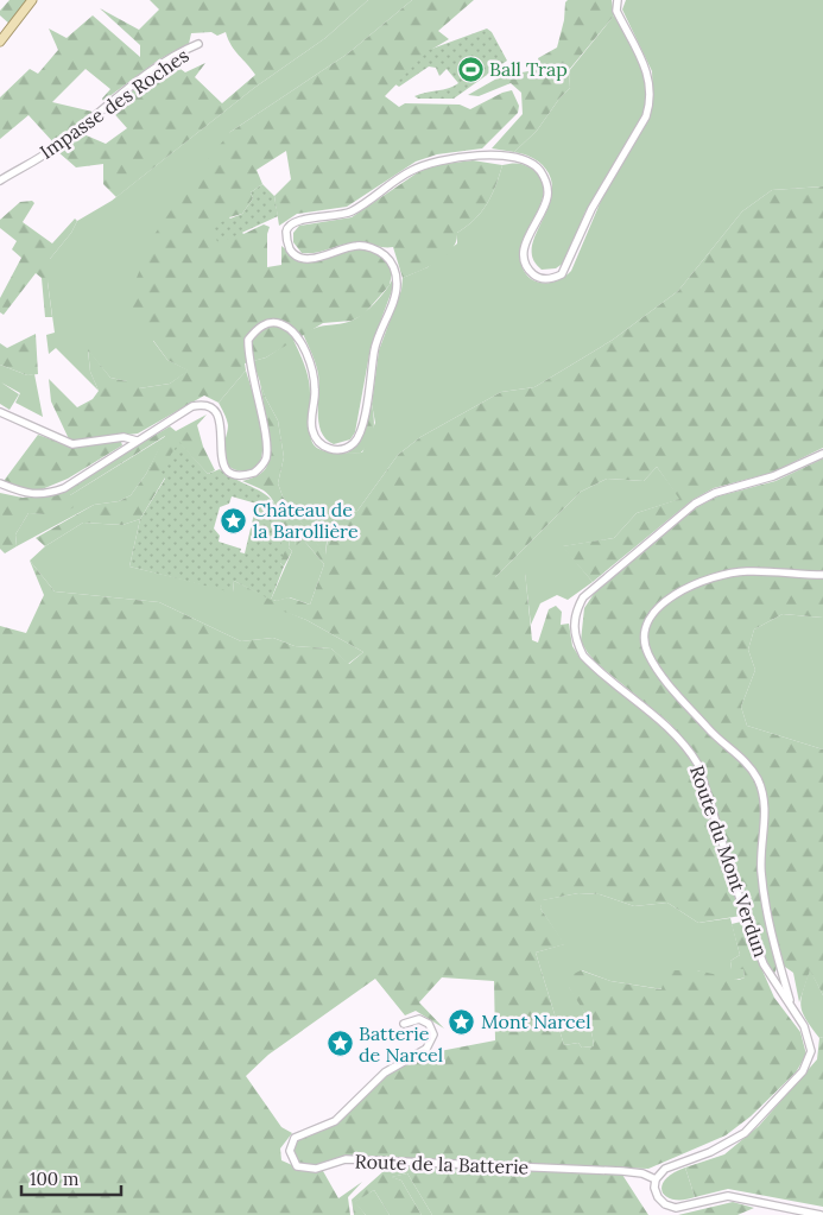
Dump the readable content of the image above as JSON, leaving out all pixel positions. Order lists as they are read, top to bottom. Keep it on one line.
{"streets":{"street":["Impasse des Roches","Route du Mont Verdun","Route de la Batterie"]},"crossings":[["Route du Mont Verdun","Route de la Batterie"]],"places":{"sports":["Ball Trap"],"place":["Château de la Barollière","Mont Narcel","Batterie de Narcel"]},"scale_bar":"100 m"}
